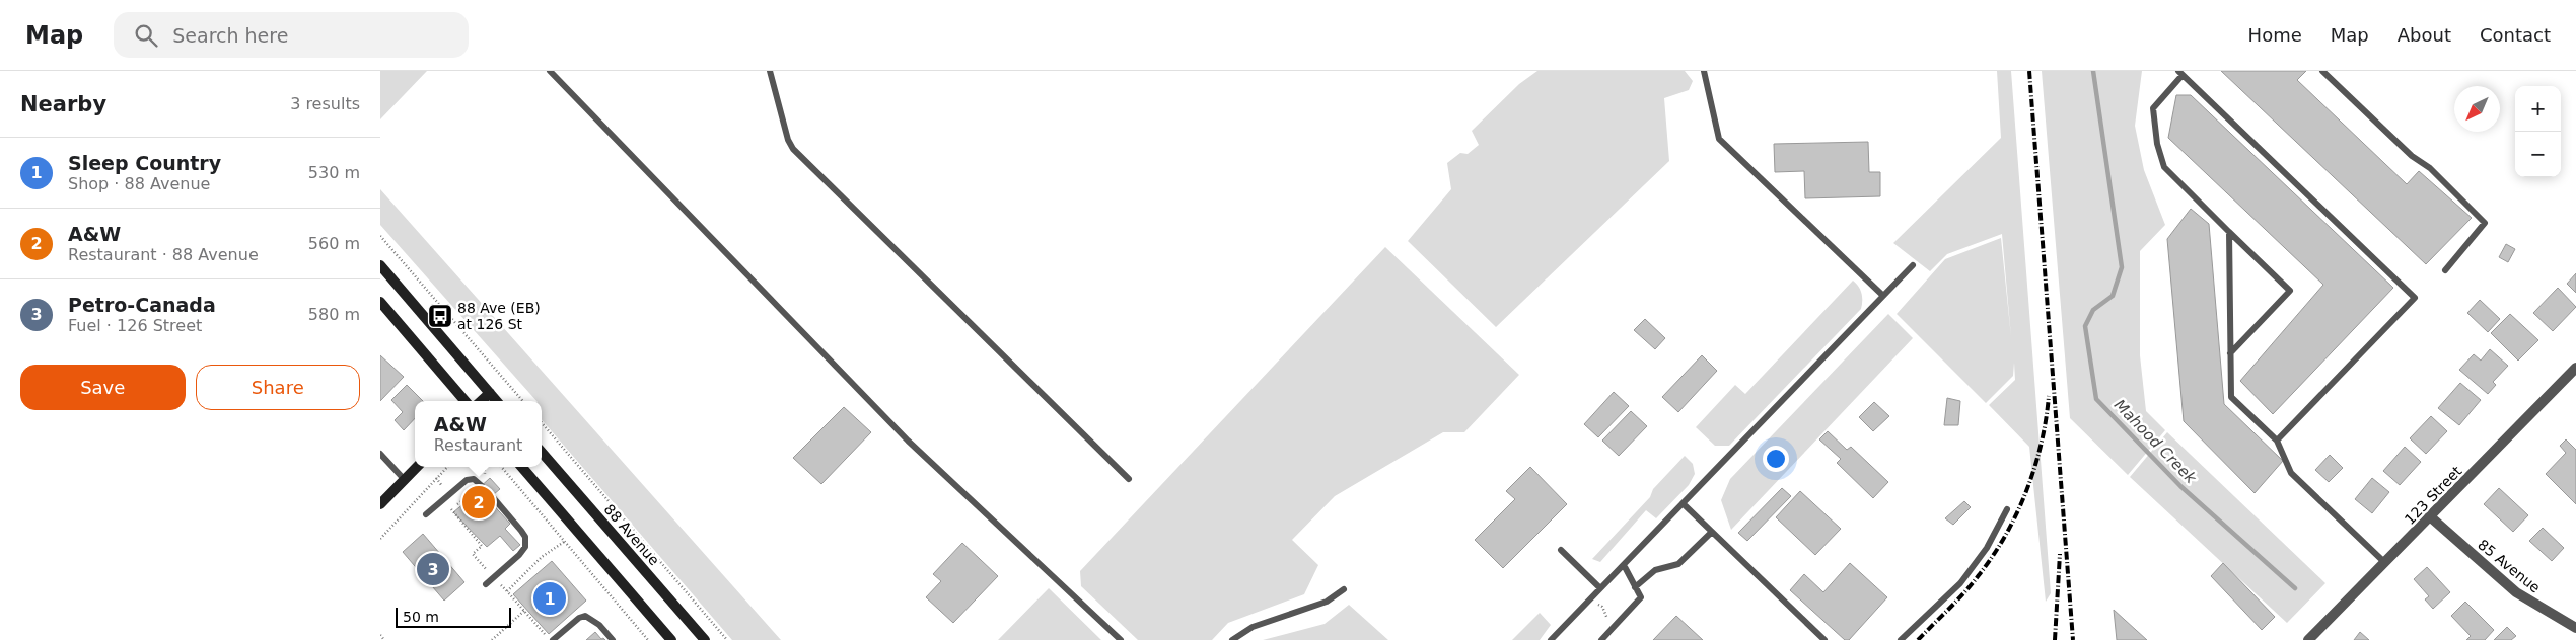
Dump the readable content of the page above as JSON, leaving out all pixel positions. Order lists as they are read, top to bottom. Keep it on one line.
{"streets":{"main road":["88 Avenue"],"street":["123 Street","85 Avenue"]},"crossings":[["123 Street","85 Avenue"]],"water":["Mahood Creek"],"places":{"bus stop":["88 Ave (EB) at 126 St"]},"scale_bar":"50 m","north":"bottom left","page":{"header":"Map","search":"Search here","nav":["Home","Map","About","Contact"],"heading":["Nearby","3 results"],"map_buttons":["+","−"],"list":[{"mark":"1","name":"Sleep Country","note":"Shop · 88 Avenue","value":"530 m"},{"mark":"2","name":"A&W","note":"Restaurant · 88 Avenue","value":"560 m"},{"mark":"3","name":"Petro-Canada","note":"Fuel · 126 Street","value":"580 m"}],"buttons":["Save","Share"],"popup":["A&W","Restaurant"],"pins":["2","3","1"],"scale":"50 m"}}
